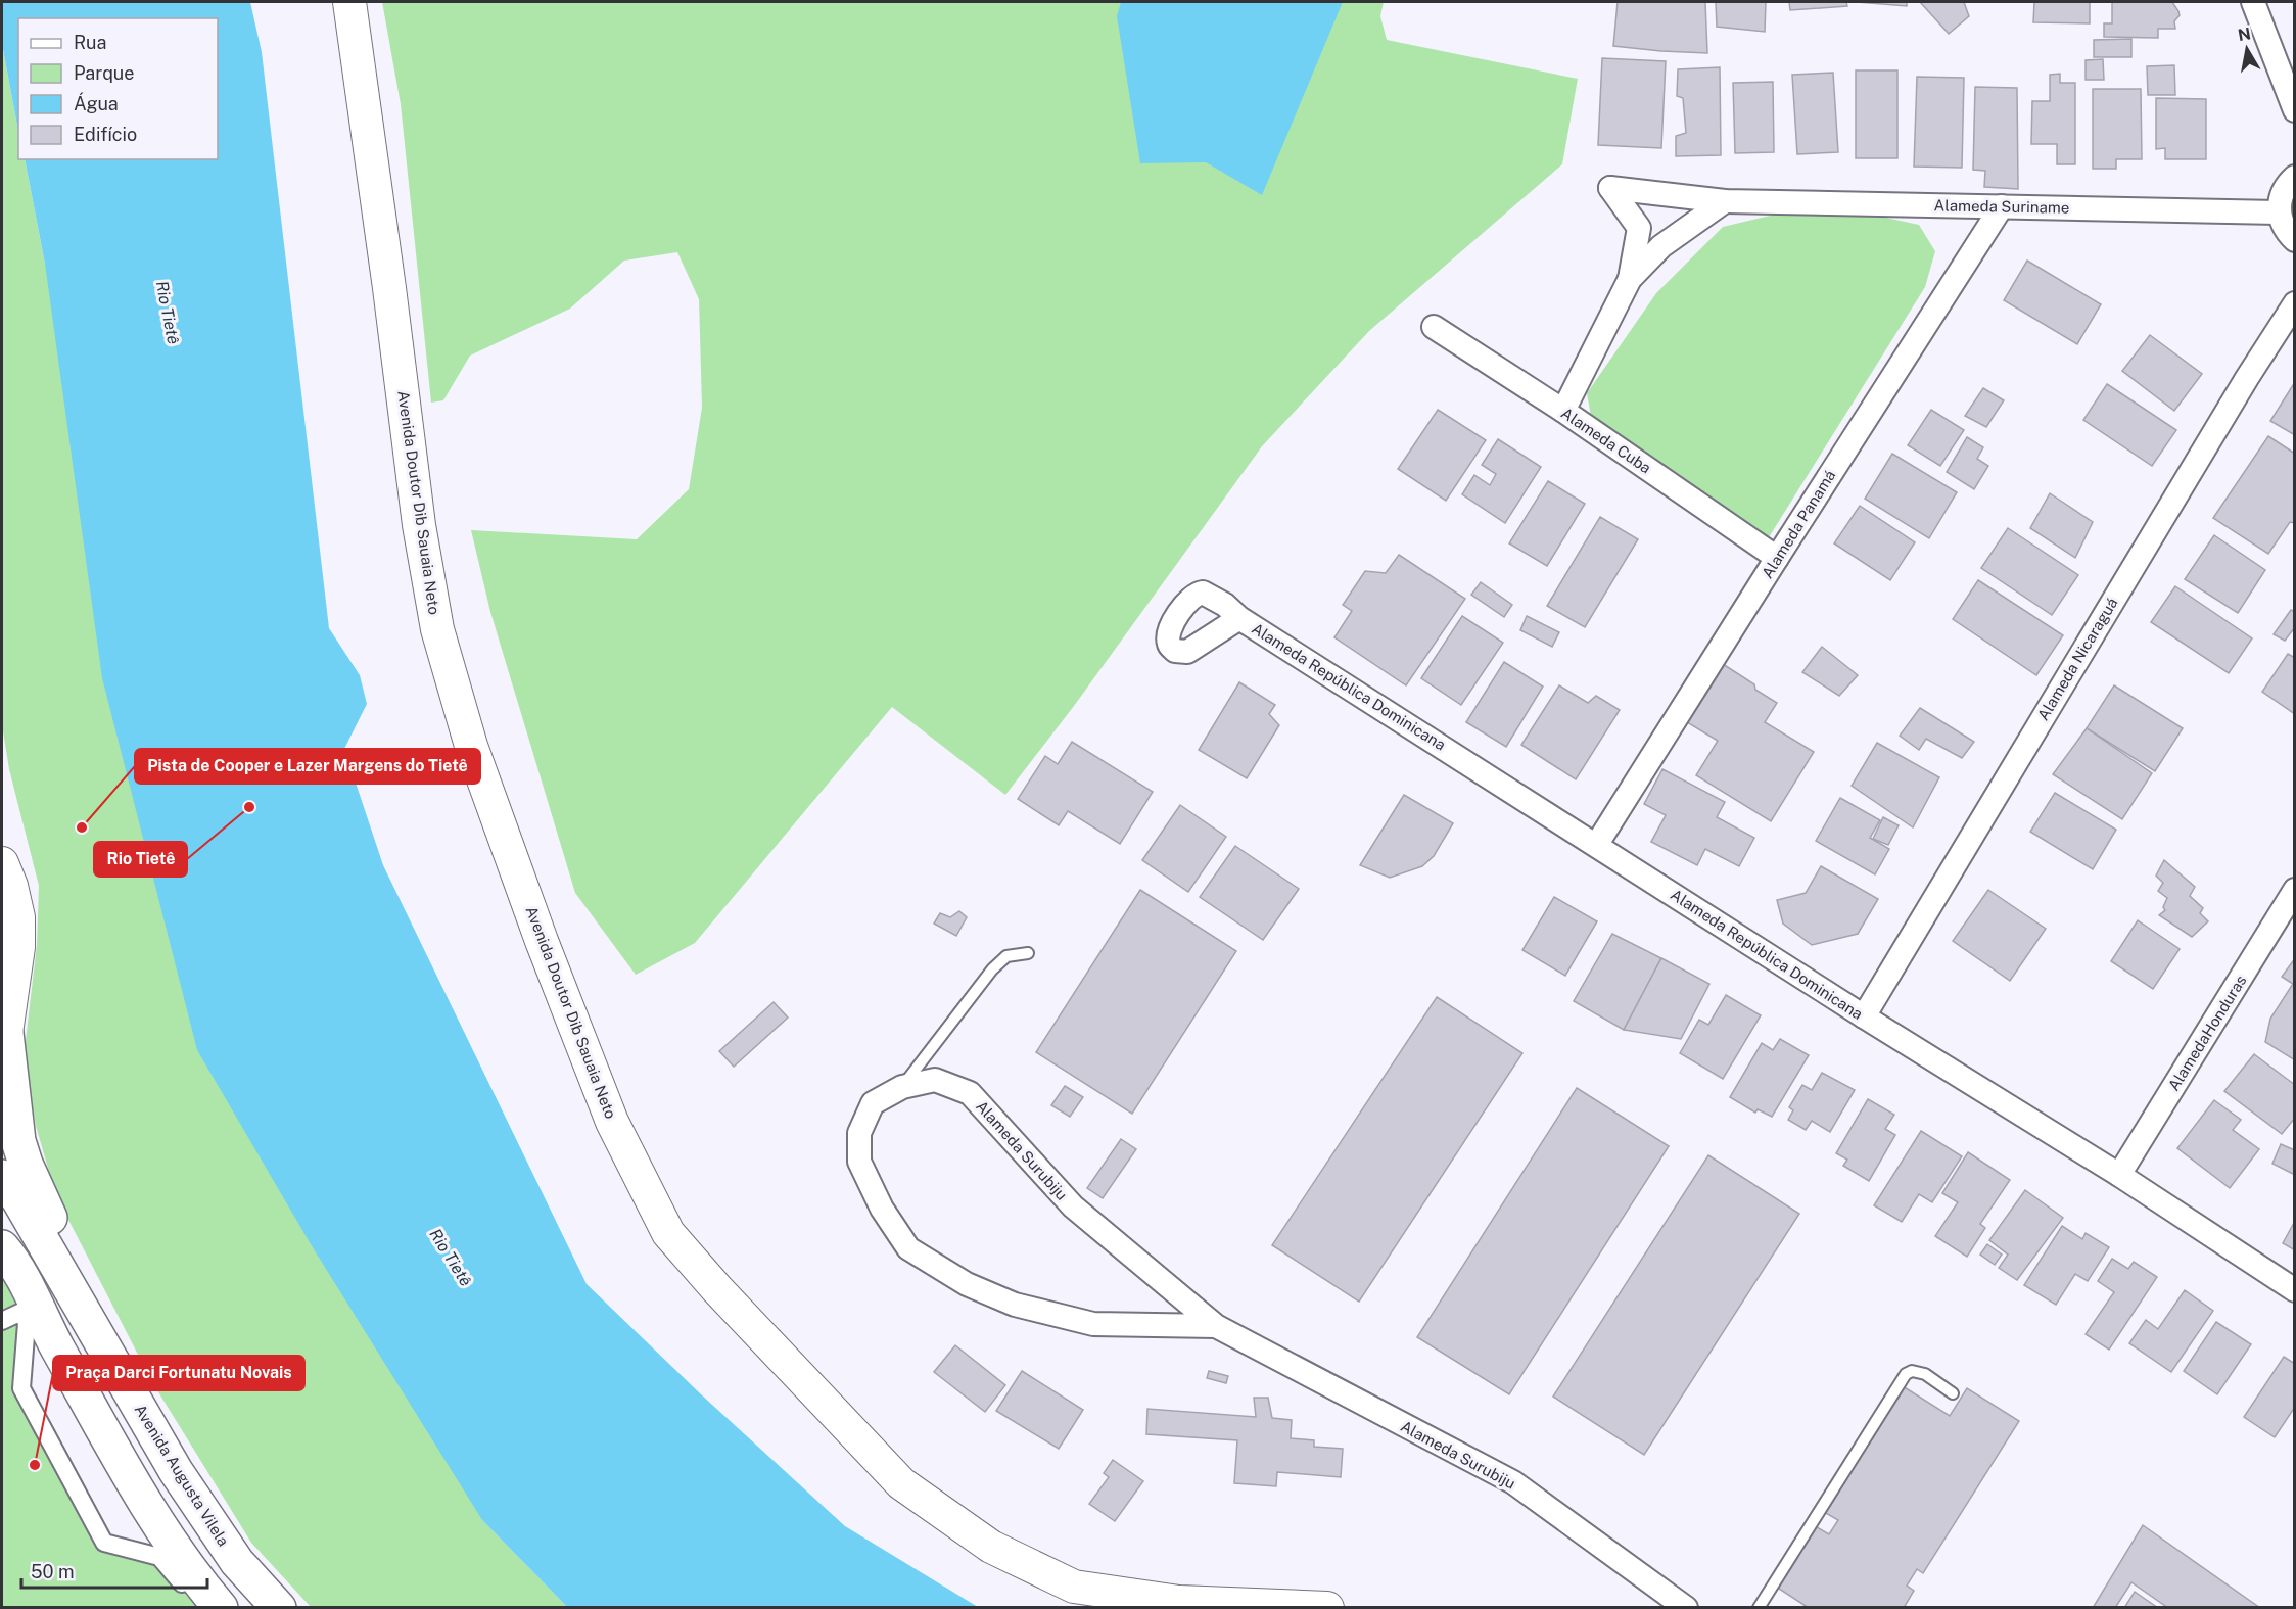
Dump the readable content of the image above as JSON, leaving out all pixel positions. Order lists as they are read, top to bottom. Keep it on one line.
{"streets":{"main road":["Avenida Doutor Dib Sauaia Neto","Avenida Augusta Vilela"],"street":["Alameda Suriname","Alameda Cuba","Alameda Panamá","Alameda Nicaraguá","Alameda República Dominicana","AlamedaHonduras","Alameda Surubiju"]},"crossings":[["Alameda Suriname","Alameda Panamá"],["Alameda Cuba","Alameda Panamá"],["Alameda Panamá","Alameda República Dominicana"],["Alameda Nicaraguá","Alameda República Dominicana"],["Alameda República Dominicana","AlamedaHonduras"]],"water":["Rio Tietê"],"places":["Rio Tietê","Pista de Cooper e Lazer Margens do Tietê","Praça Darci Fortunatu Novais"],"legend":["Rua","Parque","Água","Edifício"],"scale_bar":"50 m","north":"top"}
